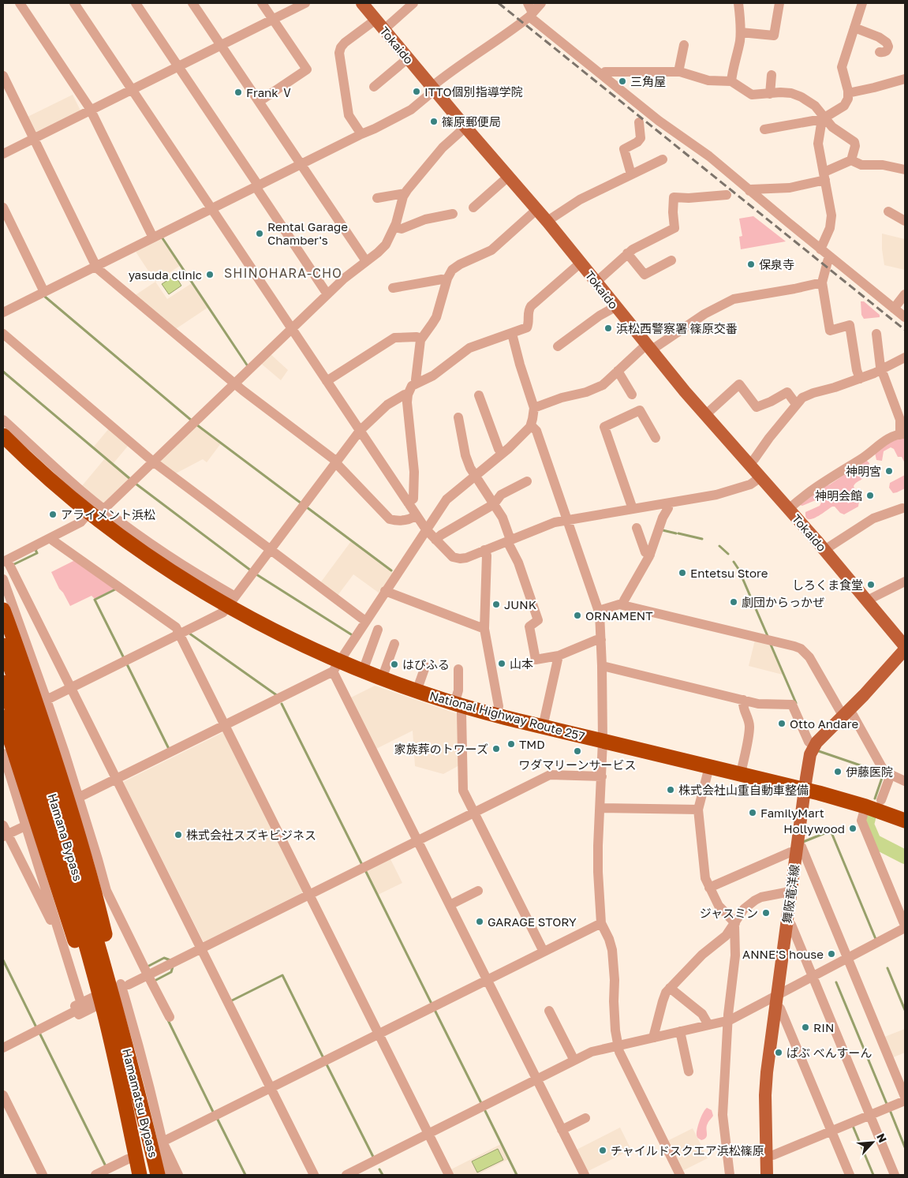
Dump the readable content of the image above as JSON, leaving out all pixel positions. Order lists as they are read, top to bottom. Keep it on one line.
{"streets":{"highway":["National Highway Route 257","Hamana Bypass","Hamamatsu Bypass"],"main road":["Tokaido","舞阪竜洋線"]},"crossings":[["National Highway Route 257","舞阪竜洋線"],["Hamana Bypass","Hamamatsu Bypass"]],"districts":["SHINOHARA-CHO"],"places":["三角屋","ITTO個別指導学院","Frank Ⅴ","篠原郵便局","Rental Garage Chamber's","保泉寺","yasuda clinic","浜松西警察署 篠原交番","神明宮","神明会館","アライメント浜松","Entetsu Store","しろくま食堂","劇団からっかぜ","JUNK","ORNAMENT","山本","はぴふる","Otto Andare","TMD","家族葬のトワーズ","ワダマリーンサービス","伊藤医院","株式会社山重自動車整備","FamilyMart","Hollywood","株式会社スズキビジネス","ジャスミン","GARAGE STORY","ANNE'S house","RIN","ぱぶ べんすーん","チャイルドスクエア浜松篠原"],"north":"top right"}
